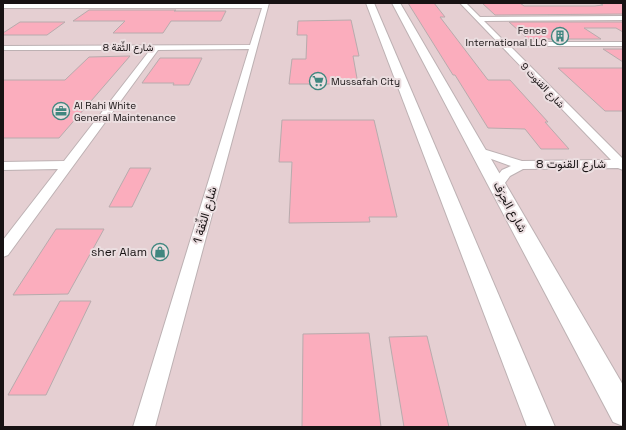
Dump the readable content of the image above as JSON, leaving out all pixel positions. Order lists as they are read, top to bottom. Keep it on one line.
{"streets":{"street":["شارع الثِّقة 8","شارع القنوت 9","شارع القنوت 8","شارع الحِرَف","شارع الثِّقة 1"]},"crossings":[["شارع الثِّقة 8","شارع الثِّقة 1"],["شارع القنوت 9","شارع القنوت 8"],["شارع القنوت 8","شارع الحِرَف"]],"places":{"building":["Fence International LLC"],"supermarket":["Mussafah City"],"office":["Al Rahi White General Maintenance"],"shop":["sher Alam"]}}
